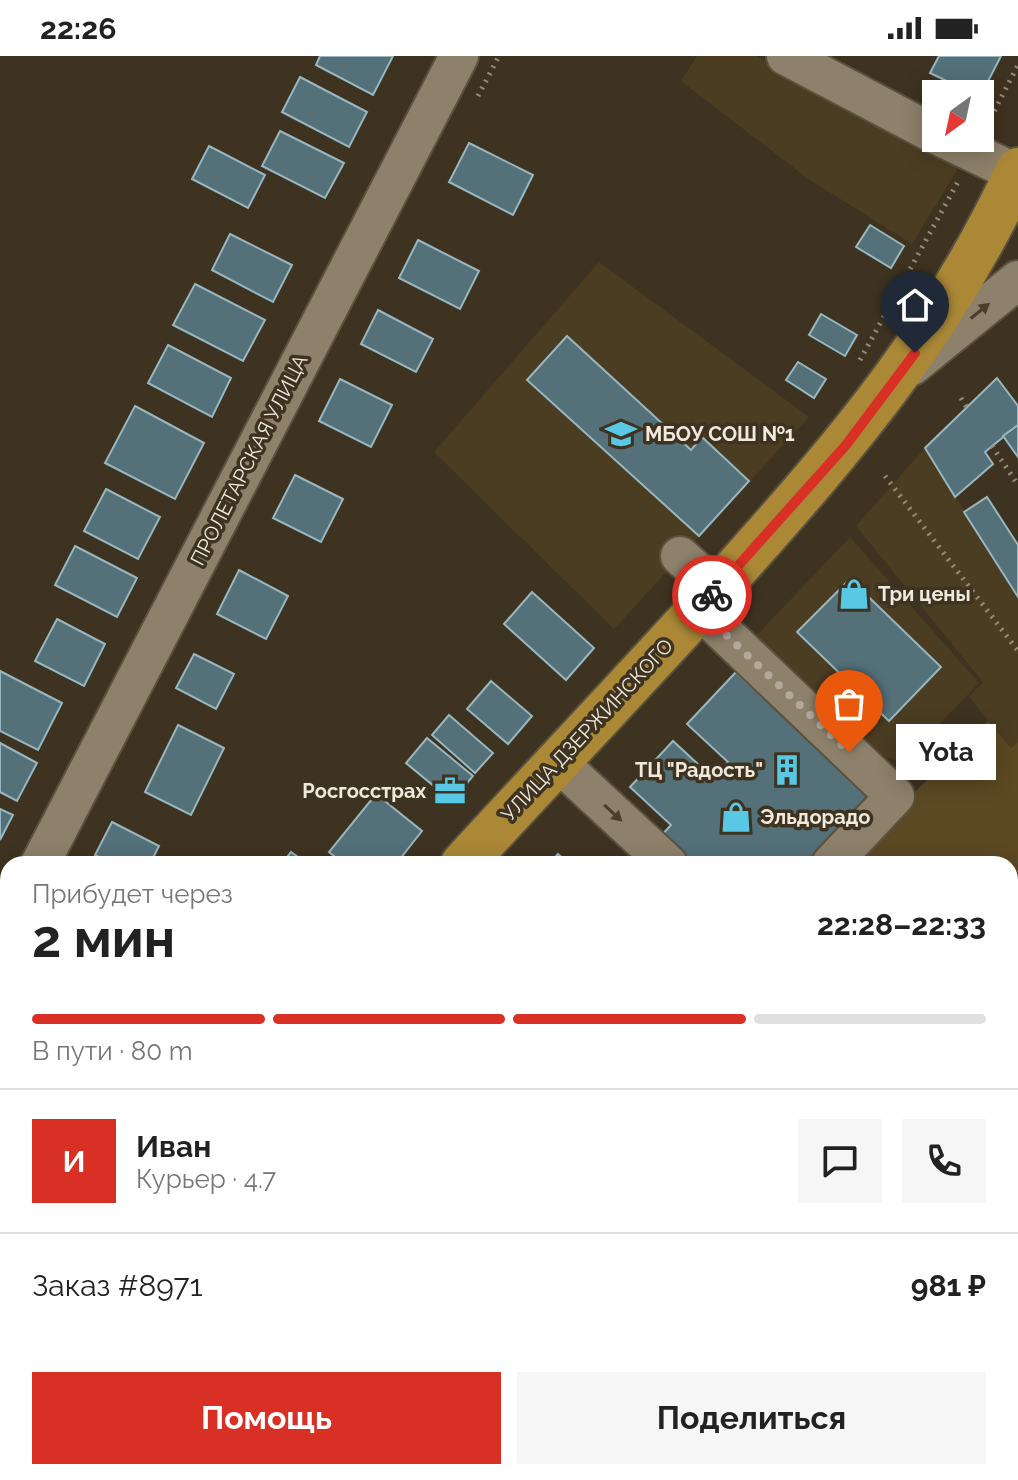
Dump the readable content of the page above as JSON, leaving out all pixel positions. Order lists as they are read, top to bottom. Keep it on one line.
{"streets":{"main road":["УЛИЦА ДЗЕРЖИНСКОГО"],"street":["ПРОЛЕТАРСКАЯ УЛИЦА"]},"places":{"school or university":["МБОУ СОШ №1"],"shop":["Три цены","Эльдорадо"],"other":["Yota"],"building":["ТЦ \"Радость\""],"office":["Росгосстрах"]},"north":"bottom left","page":{"status":"22:26","bubble":"Yota","heading":["2 мин","Прибудет через","22:28–22:33"],"panel":["Иван","Курьер · 4.7","Заказ #8971","981 ₽"],"bar":"В пути · 80 m","round":"И","buttons":["Помощь","Поделиться"]}}
